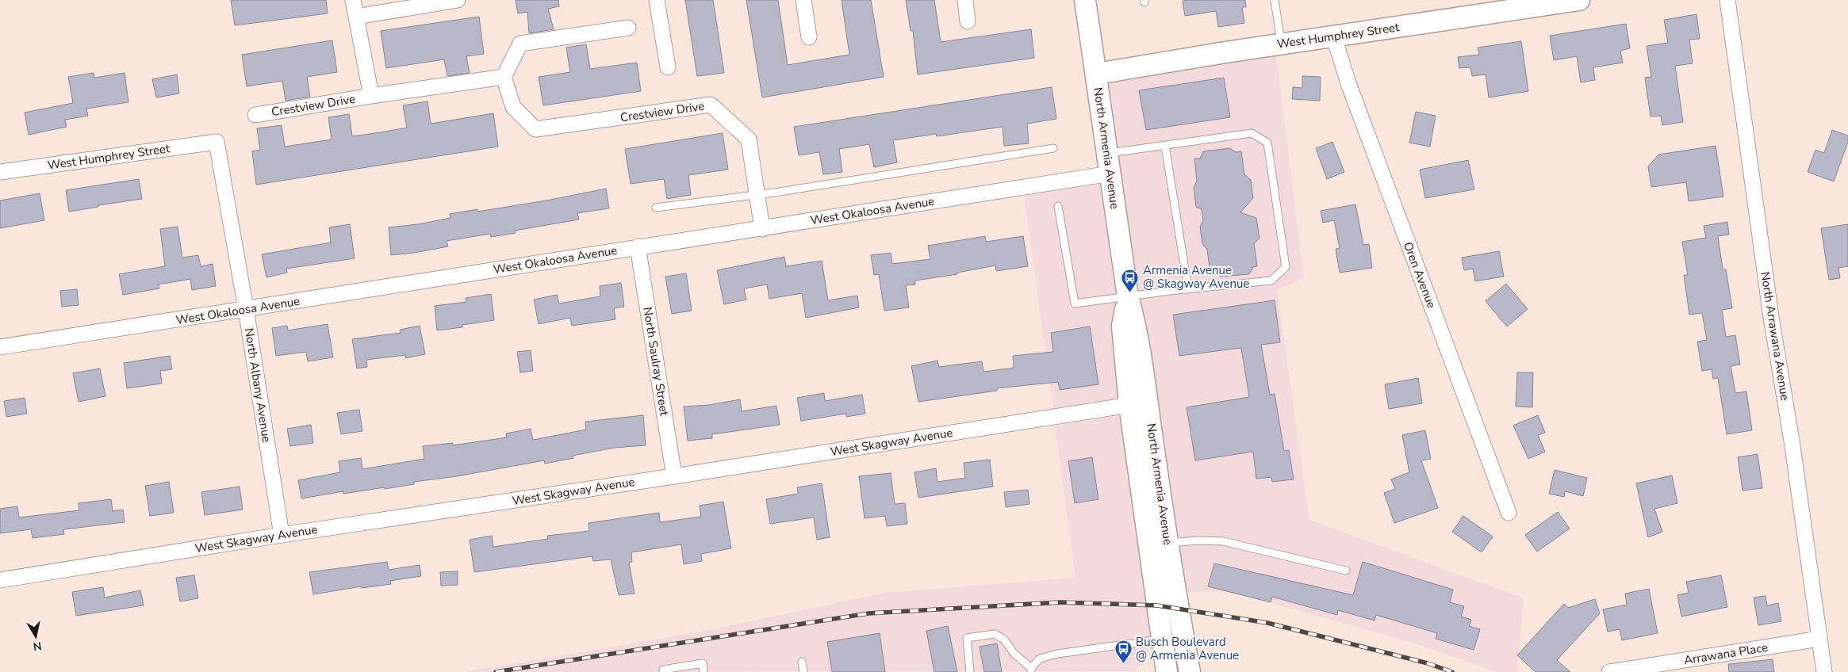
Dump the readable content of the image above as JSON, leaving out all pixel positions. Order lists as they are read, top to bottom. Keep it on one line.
{"streets":{"main road":["West Humphrey Street","North Armenia Avenue"],"street":["Crestview Drive","West Okaloosa Avenue","Oren Avenue","North Arrawana Avenue","North Saulray Street","North Albany Avenue","West Skagway Avenue","Arrawana Place"]},"crossings":[["West Humphrey Street","North Armenia Avenue"],["West Humphrey Street","Oren Avenue"],["West Humphrey Street","North Albany Avenue"],["Crestview Drive","West Okaloosa Avenue"],["North Armenia Avenue","West Okaloosa Avenue"],["North Armenia Avenue","West Skagway Avenue"],["West Okaloosa Avenue","North Saulray Street"],["West Okaloosa Avenue","North Albany Avenue"],["North Arrawana Avenue","Arrawana Place"],["North Saulray Street","West Skagway Avenue"],["North Albany Avenue","West Skagway Avenue"]],"places":{"bus stop":["Armenia Avenue @ Skagway Avenue","Busch Boulevard @ Armenia Avenue"]},"north":"bottom"}
